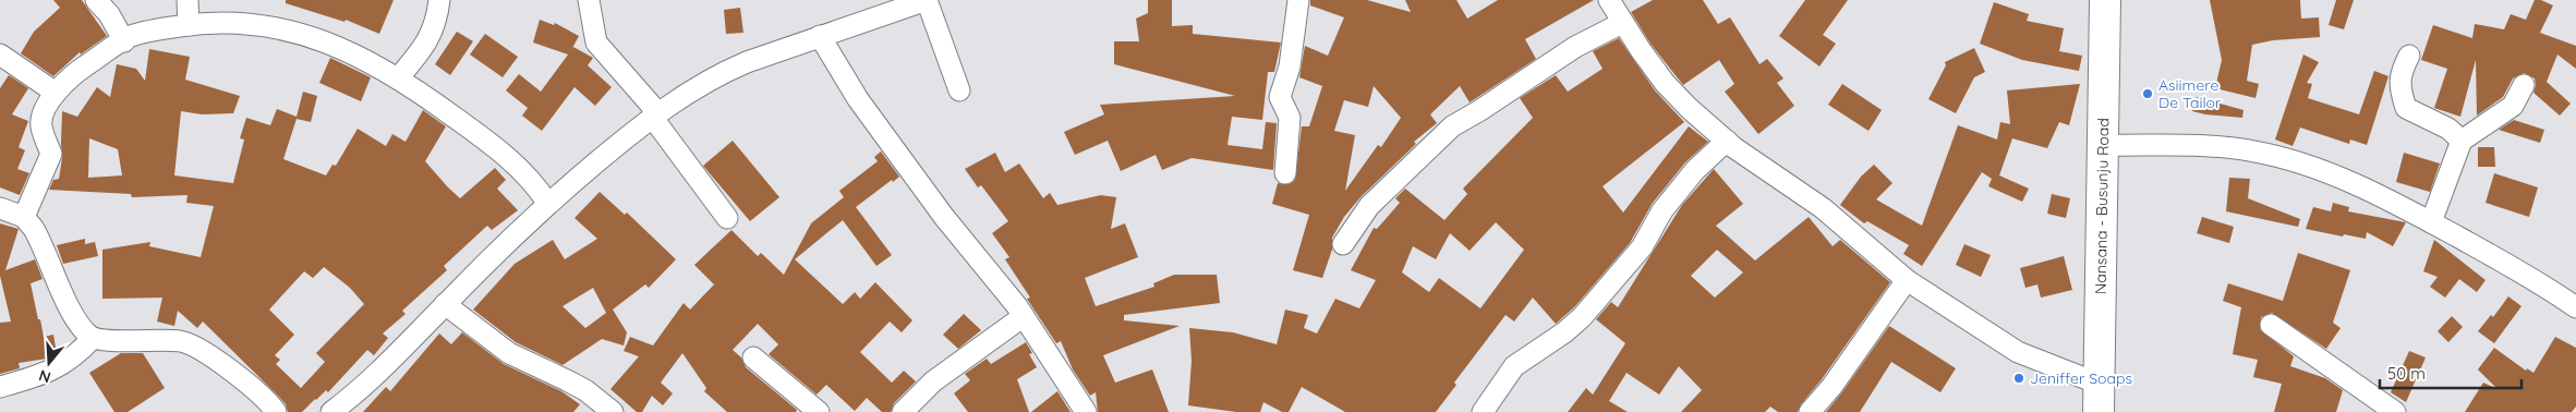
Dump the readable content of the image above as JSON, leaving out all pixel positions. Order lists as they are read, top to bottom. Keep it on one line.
{"streets":{"main road":["Nansana - Busunju Road"]},"places":["Asiimere De Tailor","Jeniffer Soaps"],"scale_bar":"50 m","north":"bottom"}
